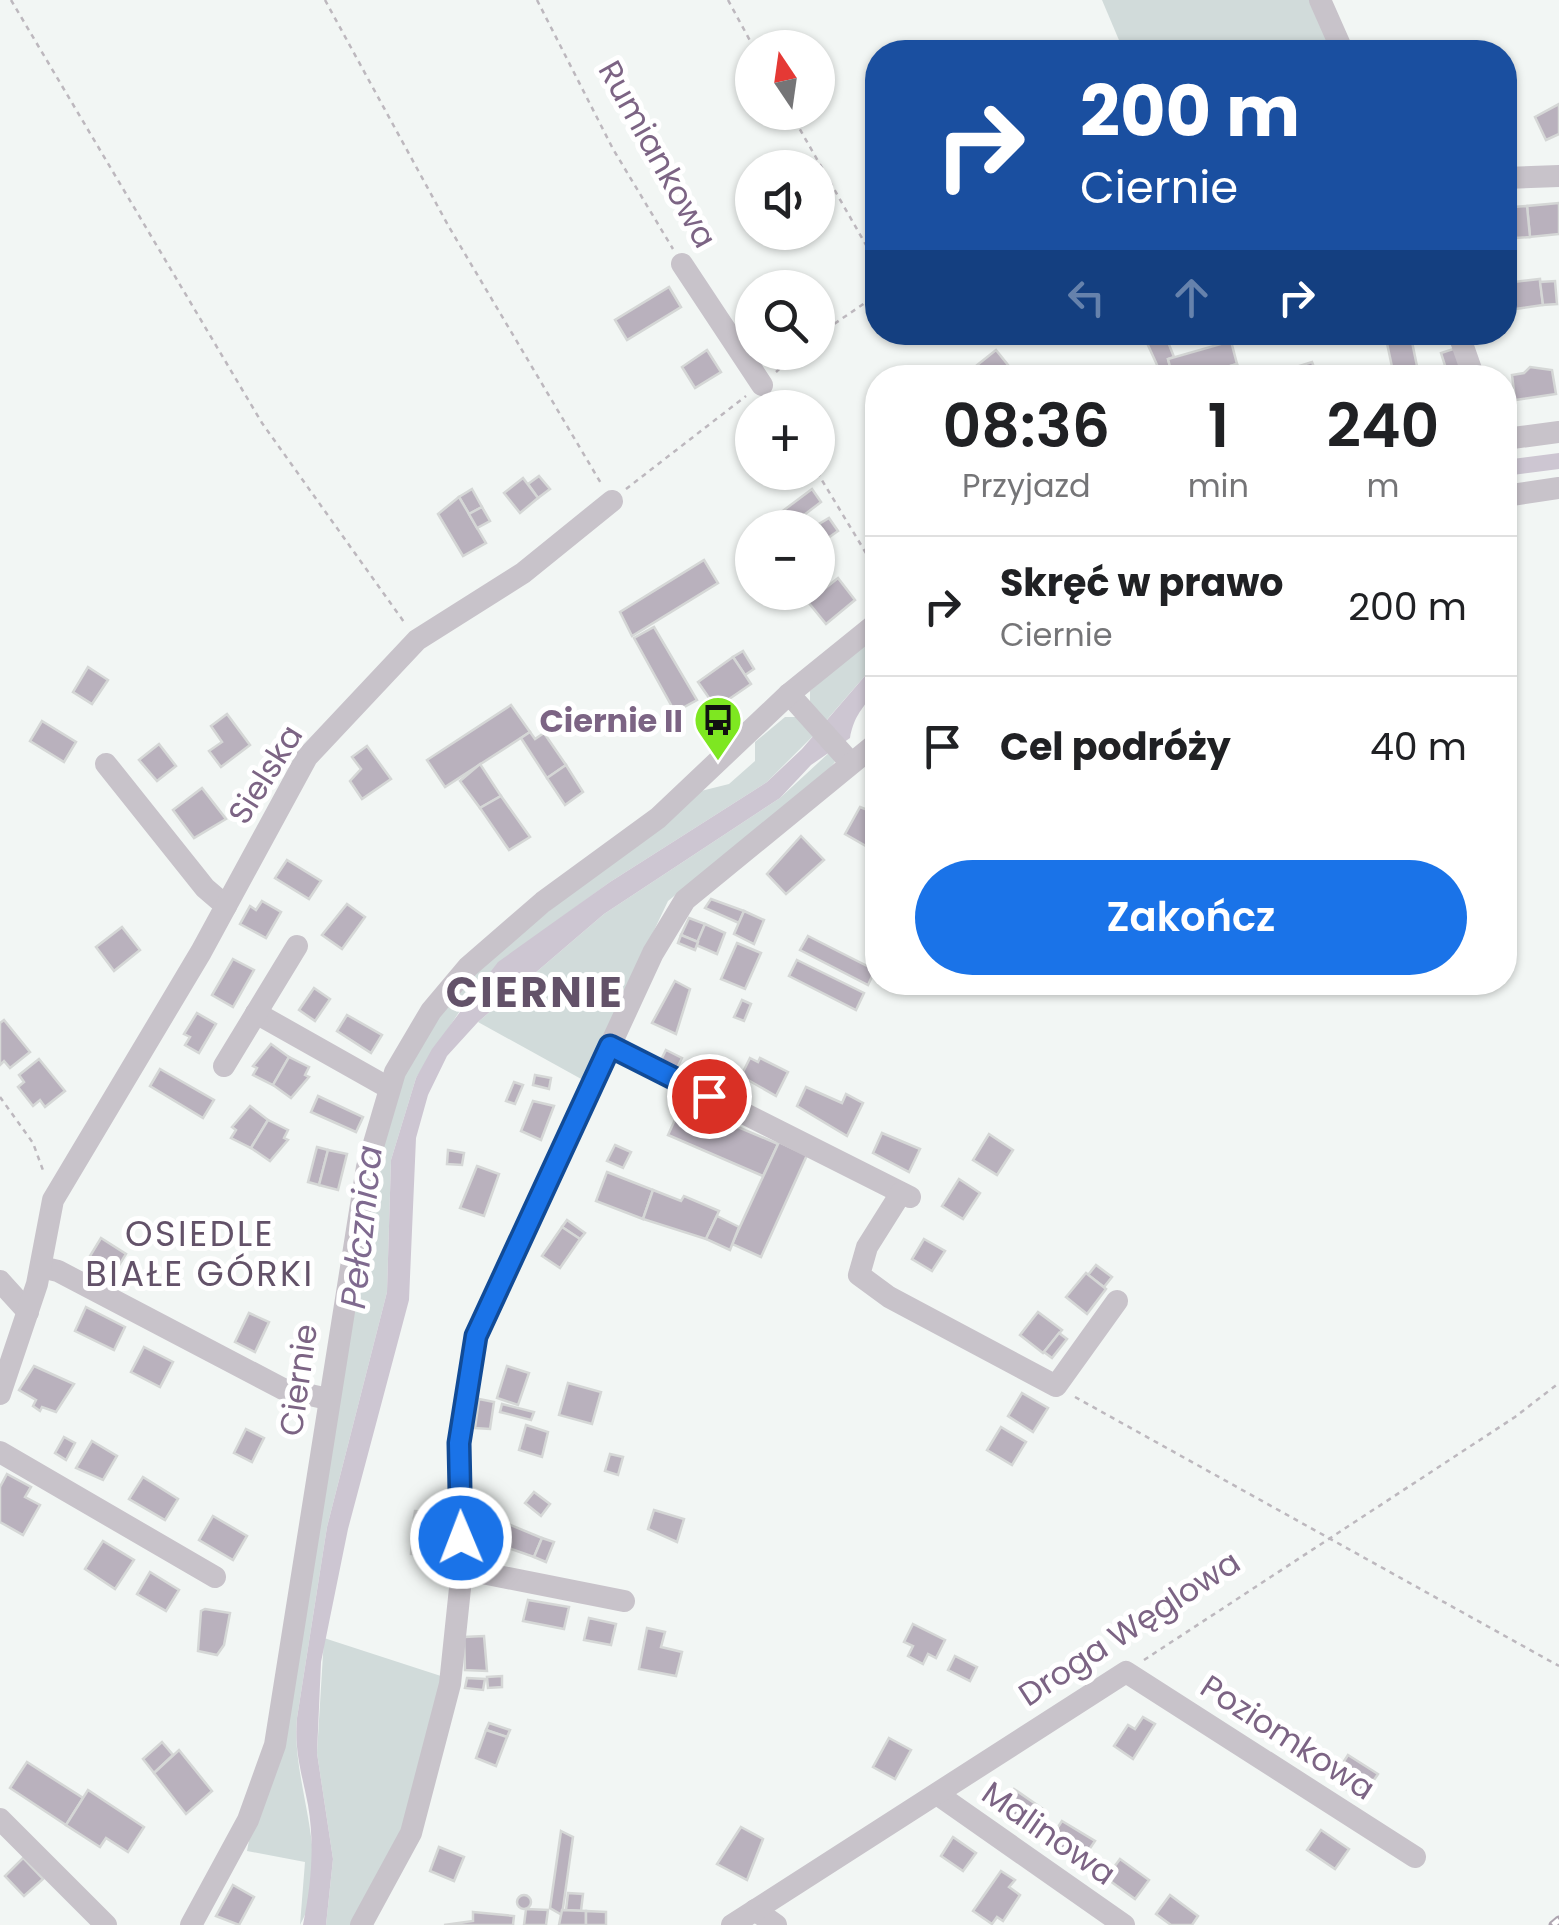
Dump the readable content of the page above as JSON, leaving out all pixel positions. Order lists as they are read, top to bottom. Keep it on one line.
{"streets":{"street":["Rumiankowa","Sielska","Ciernie","Droga Węglowa","Poziomkowa","Malinowa"]},"crossings":[["Droga Węglowa","Poziomkowa"],["Droga Węglowa","Malinowa"]],"districts":["CIERNIE","OSIEDLE BIAŁE GÓRKI"],"water":["Pełcznica"],"places":{"bus stop":["Ciernie II"]},"north":"top","page":{"map_buttons":["+","−"],"turn":["200 m","Ciernie"],"eta":["08:36","Przyjazd","1","min","240","m"],"list":[{"name":"Skręć w prawo","note":"Ciernie","value":"200 m"},{"name":"Cel podróży","value":"40 m"}],"buttons":"Zakończ"}}
